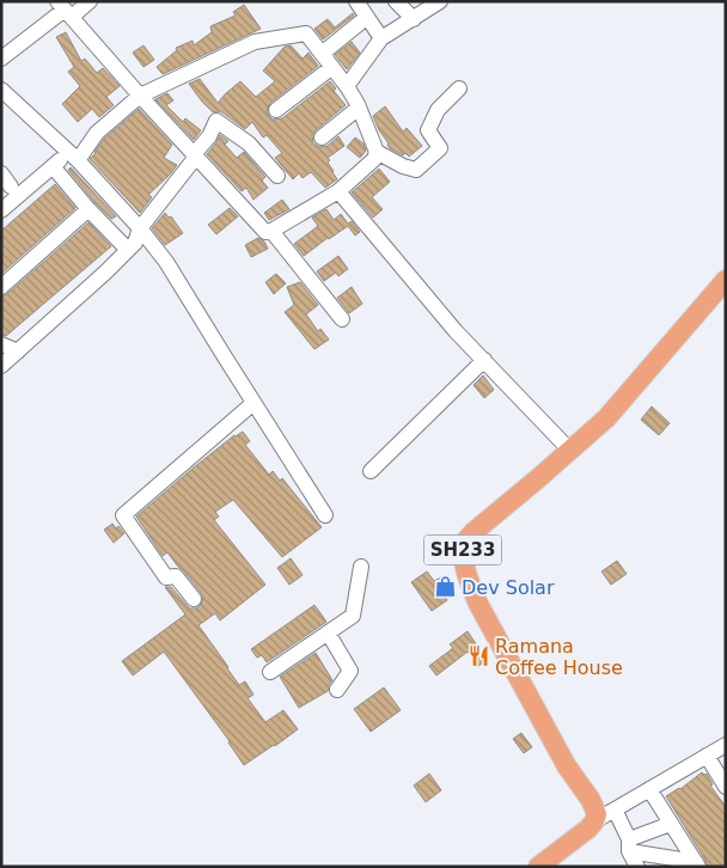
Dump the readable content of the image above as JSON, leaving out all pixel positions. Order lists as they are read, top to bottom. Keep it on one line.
{"streets":{"main road":["SH233"]},"places":{"shop":["Dev Solar"],"restaurant":["Ramana Coffee House"]}}
